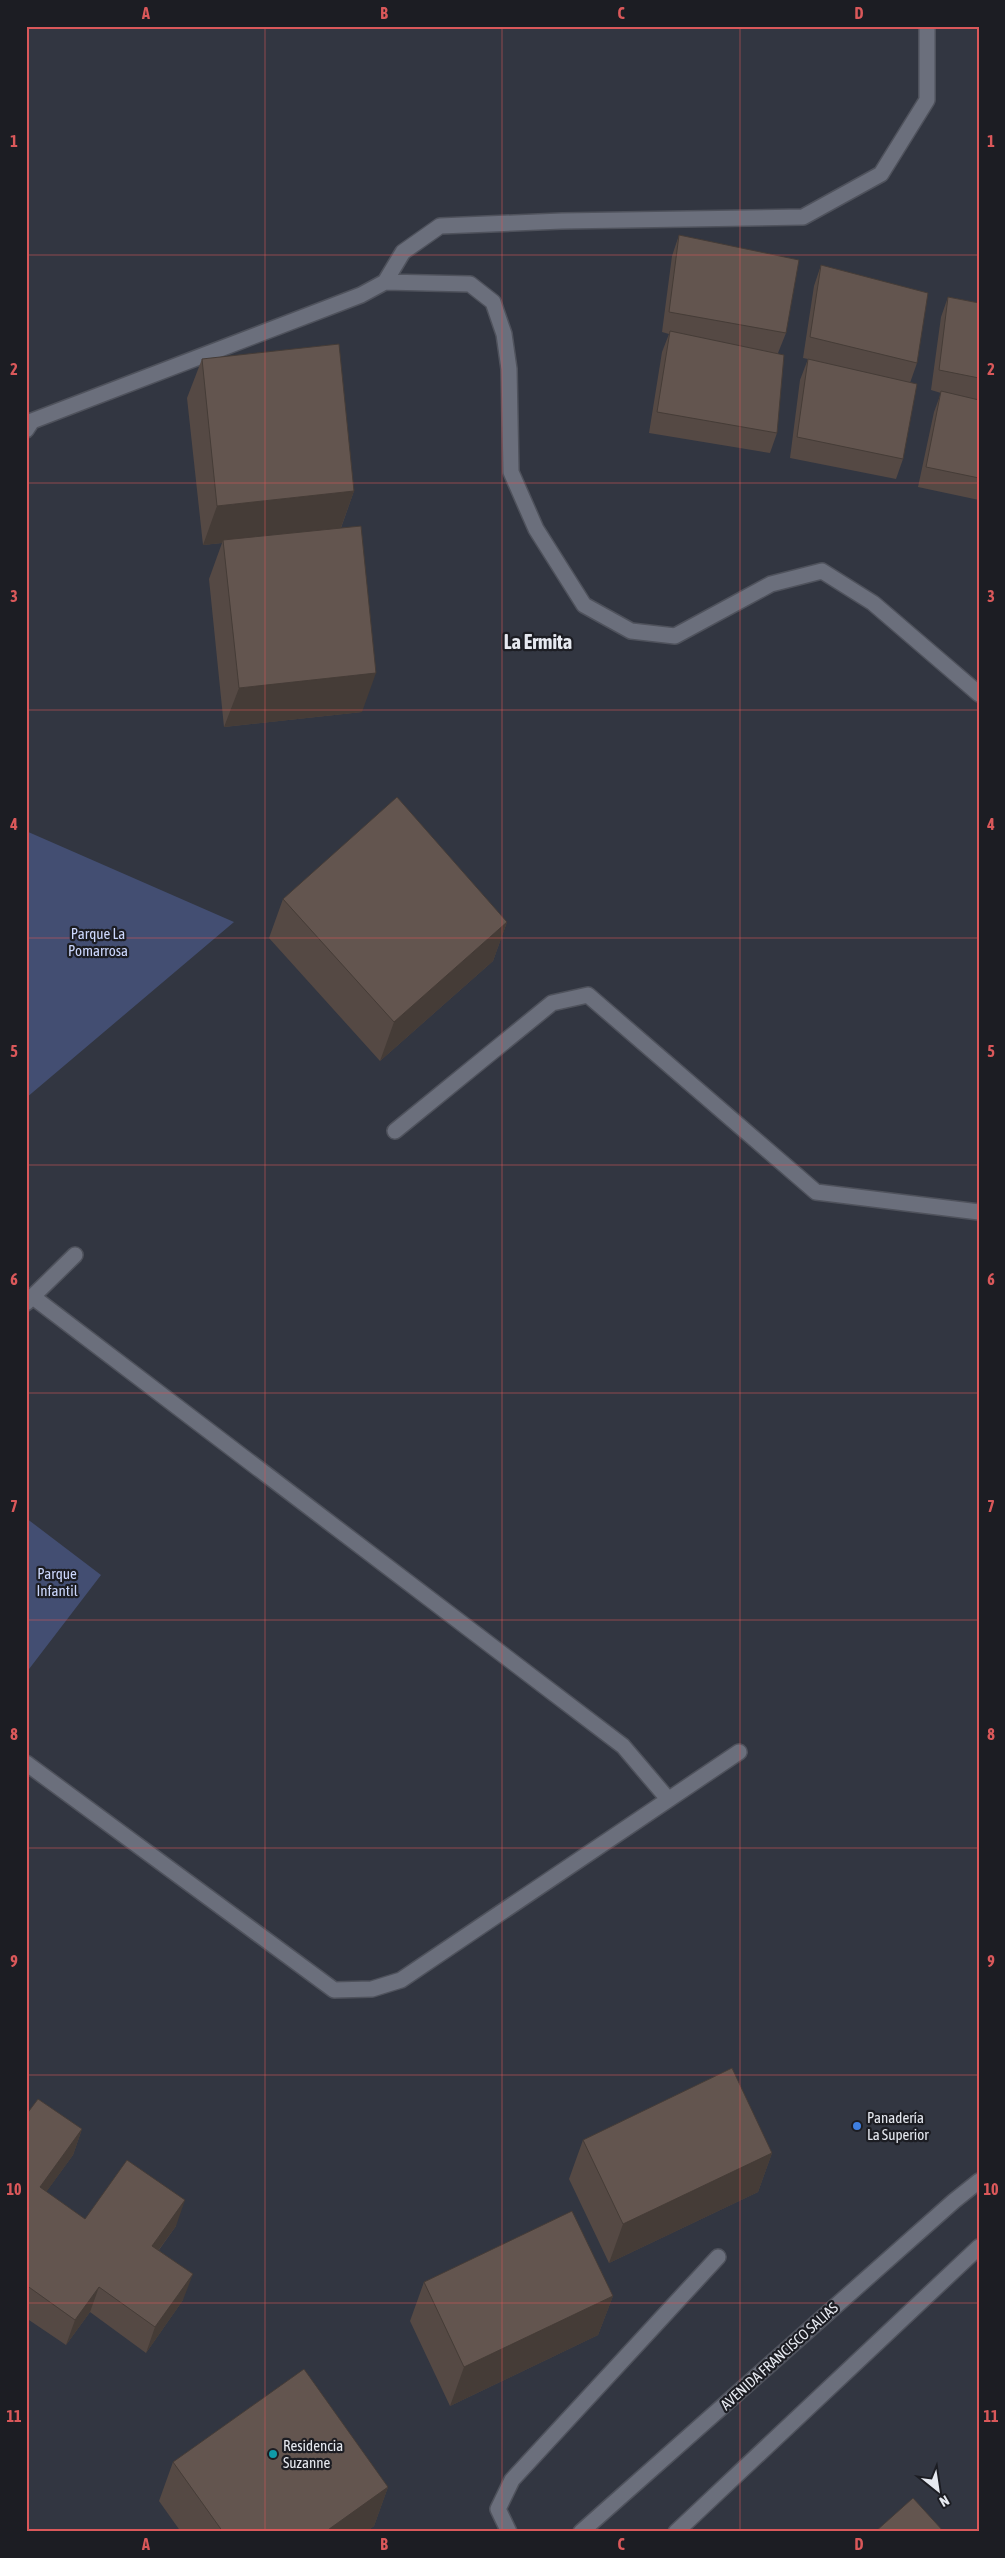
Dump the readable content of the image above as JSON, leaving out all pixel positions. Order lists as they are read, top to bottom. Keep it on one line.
{"streets":{"street":["AVENIDA FRANCISCO SALIAS"]},"districts":["La Ermita"],"parks":["Parque La Pomarrosa","Parque Infantil"],"places":["Panadería La Superior","Residencia Suzanne"],"north":"bottom right","grid":{"columns":["A","B","C","D"],"rows":["1","2","3","4","5","6","7","8","9","10","11"]}}
